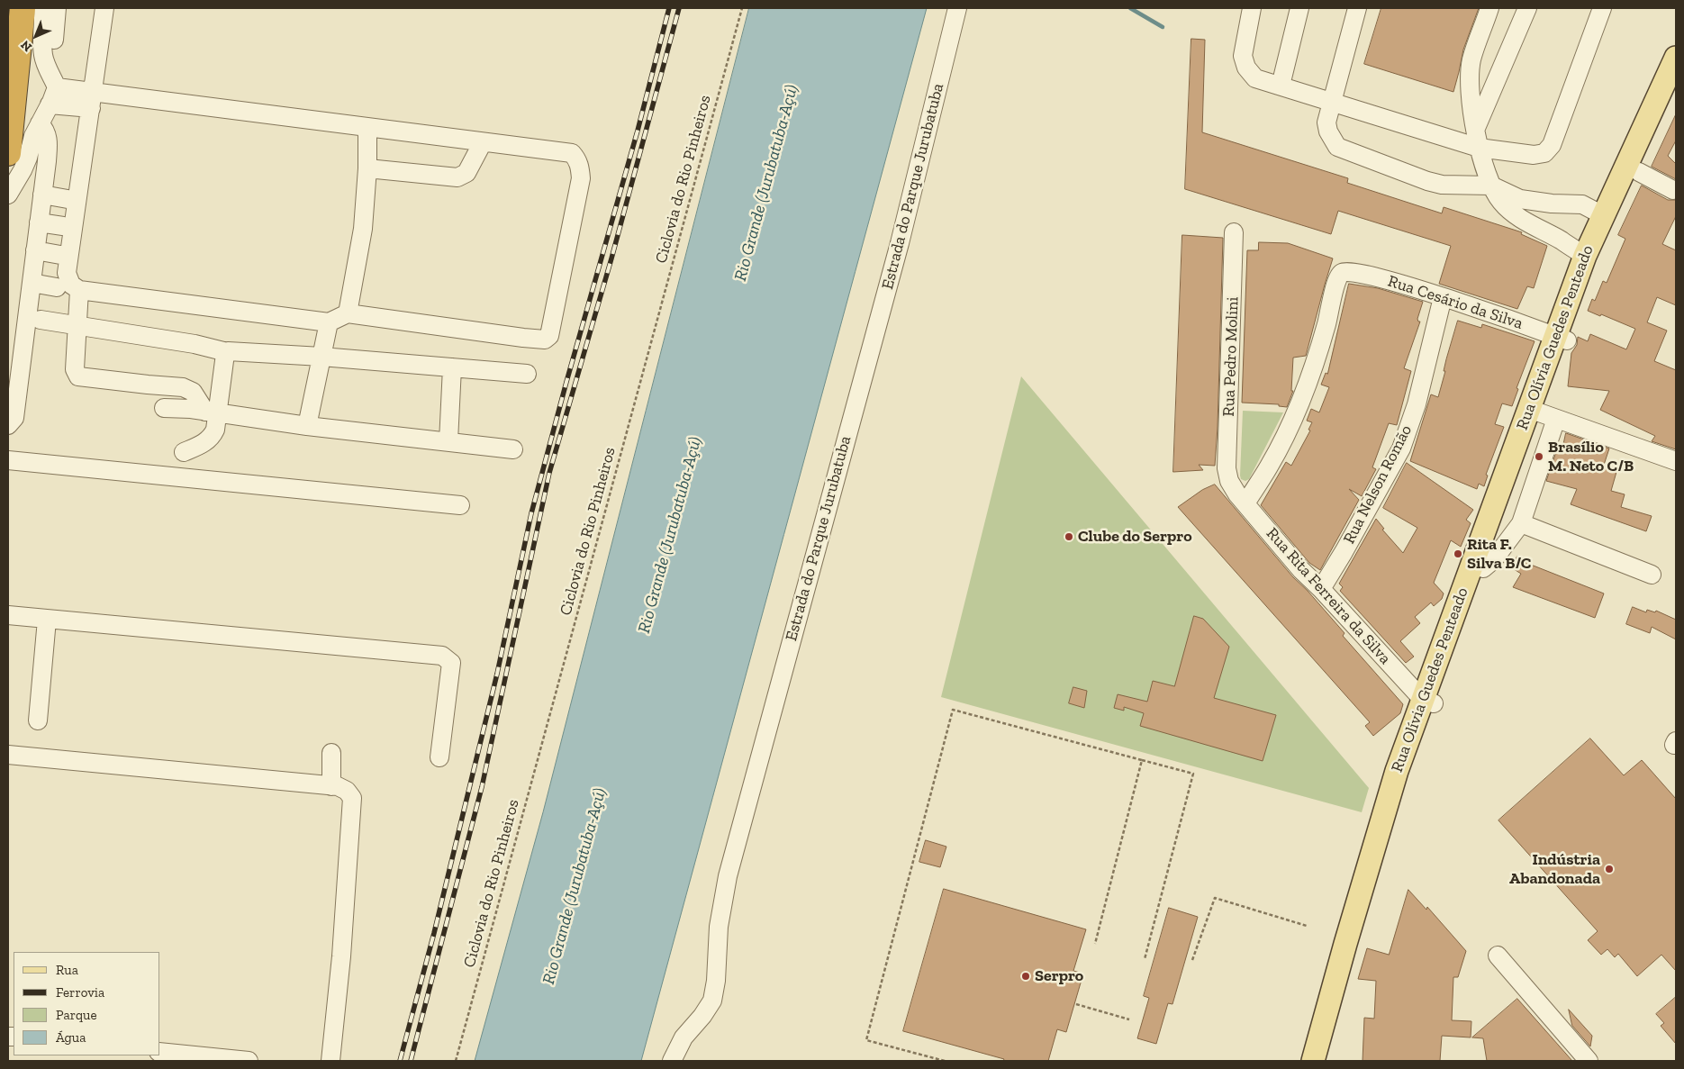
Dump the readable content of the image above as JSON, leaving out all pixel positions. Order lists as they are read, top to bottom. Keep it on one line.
{"streets":{"main road":["Rua Olívia Guedes Penteado"],"street":["Estrada do Parque Jurubatuba","Rua Cesário da Silva","Rua Pedro Molini","Rua Nelson Romão","Rua Rita Ferreira da Silva"],"path":["Ciclovia do Rio Pinheiros"]},"crossings":[["Rua Cesário da Silva","Rua Olívia Guedes Penteado"],["Rua Cesário da Silva","Rua Nelson Romão"],["Rua Cesário da Silva","Rua Rita Ferreira da Silva"],["Rua Olívia Guedes Penteado","Rua Rita Ferreira da Silva"],["Rua Pedro Molini","Rua Rita Ferreira da Silva"],["Rua Nelson Romão","Rua Rita Ferreira da Silva"]],"water":["Rio Grande (Jurubatuba-Açú)"],"places":["Brasílio M. Neto C/B","Clube do Serpro","Rita F. Silva B/C","Indústria Abandonada","Serpro"],"legend":["Rua","Ferrovia","Parque","Água"],"north":"bottom left"}
